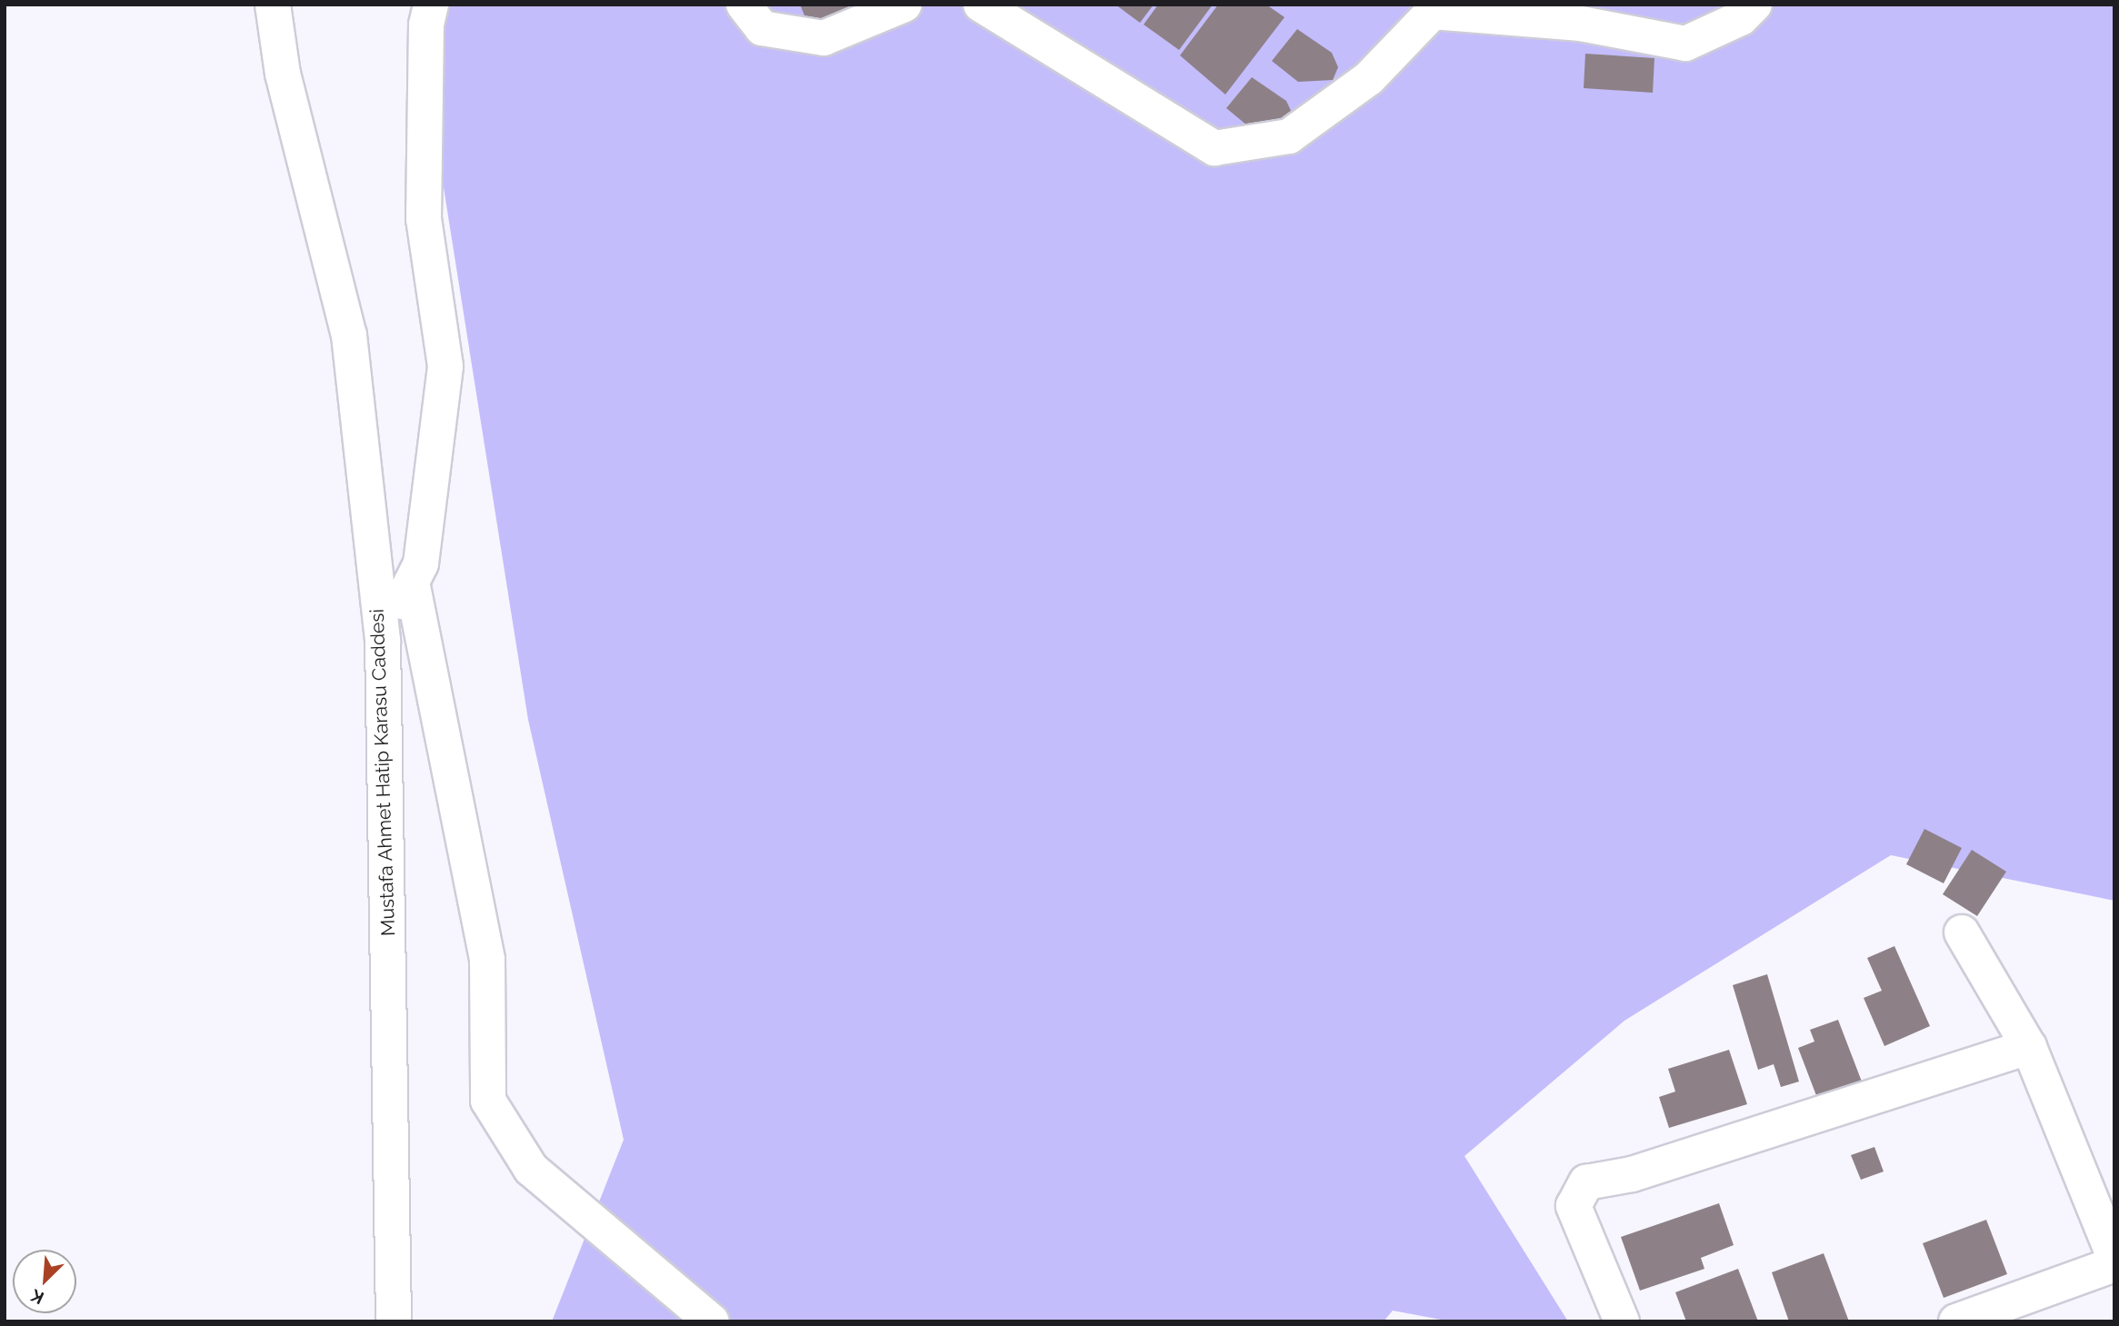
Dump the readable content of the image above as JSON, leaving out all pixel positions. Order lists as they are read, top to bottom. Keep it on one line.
{"streets":{"street":["Mustafa Ahmet Hatip Karasu Caddesi"]},"north":"bottom left"}
